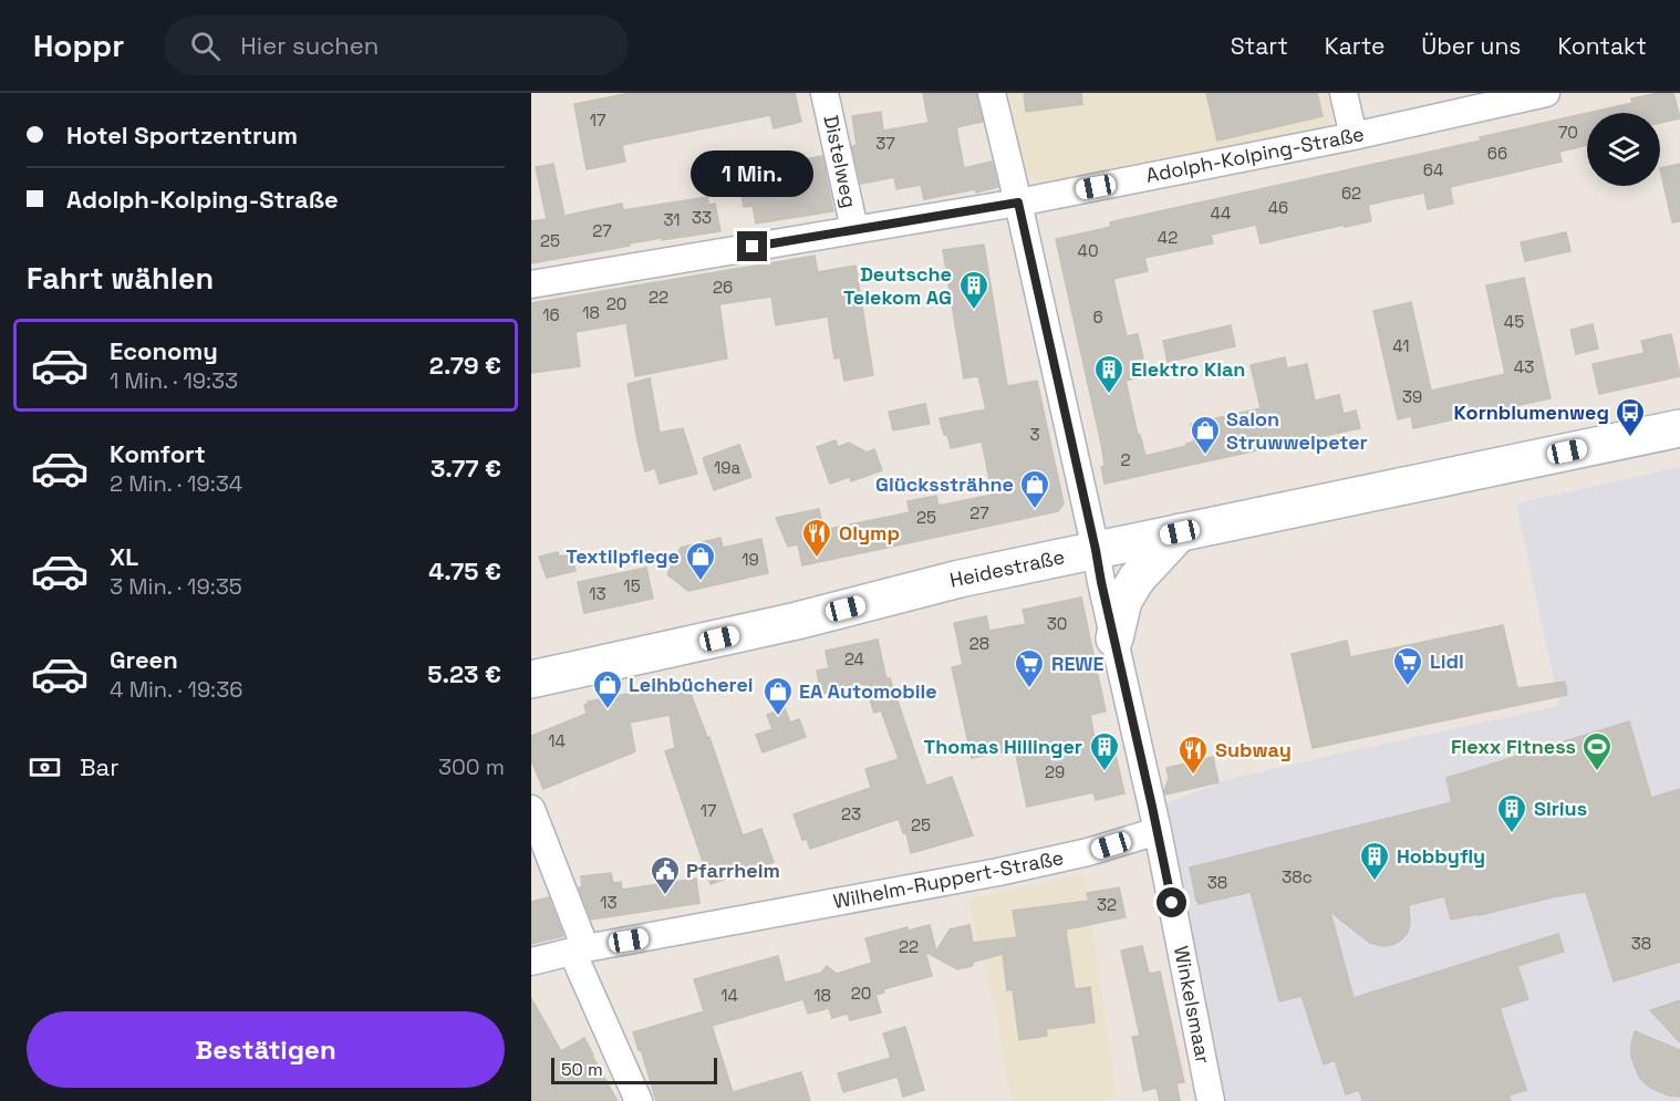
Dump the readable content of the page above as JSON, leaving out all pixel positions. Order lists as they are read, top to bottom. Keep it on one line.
{"streets":{"main road":["Heidestraße"],"street":["Adolph-Kolping-Straße","Distelweg","Wilhelm-Ruppert-Straße","Winkelsmaar"]},"crossings":[["Adolph-Kolping-Straße","Distelweg"],["Wilhelm-Ruppert-Straße","Winkelsmaar"]],"places":{"building":["Deutsche Telekom AG","Elektro Klan","Thomas Hillinger","Sirius","Hobbyfly"],"bus stop":["Kornblumenweg"],"shop":["Salon Struwwelpeter","Glückssträhne","Textilpflege","Leihbücherei","EA Automobile"],"restaurant":["Olymp","Subway"],"supermarket":["Lidl","REWE"],"sports":["Flexx Fitness"],"public building":["Pfarrheim"]},"house_numbers":["17","70","37","66","64","62","46","44","33","31","27","42","25","40","26","22","20","18","16","6","45","41","43","39","3","2","19a","27","25","19","15","13","30","28","24","14","29","17","23","25","38c","38","13","32","38","22","20","14","18"],"scale_bar":"50 m","page":{"header":"Hoppr","search":"Hier suchen","nav":["Start","Karte","Über uns","Kontakt"],"banner":["Hotel Sportzentrum","Adolph-Kolping-Straße"],"bubble":"1 Min.","heading":"Fahrt wählen","list":[{"name":"Economy","note":"1 Min. · 19:33","value":"2.79 €"},{"name":"Komfort","note":"2 Min. · 19:34","value":"3.77 €"},{"name":"XL","note":"3 Min. · 19:35","value":"4.75 €"},{"name":"Green","note":"4 Min. · 19:36","value":"5.23 €"}],"pay":["Bar","300 m"],"buttons":"Bestätigen","scale":"50 m"}}
